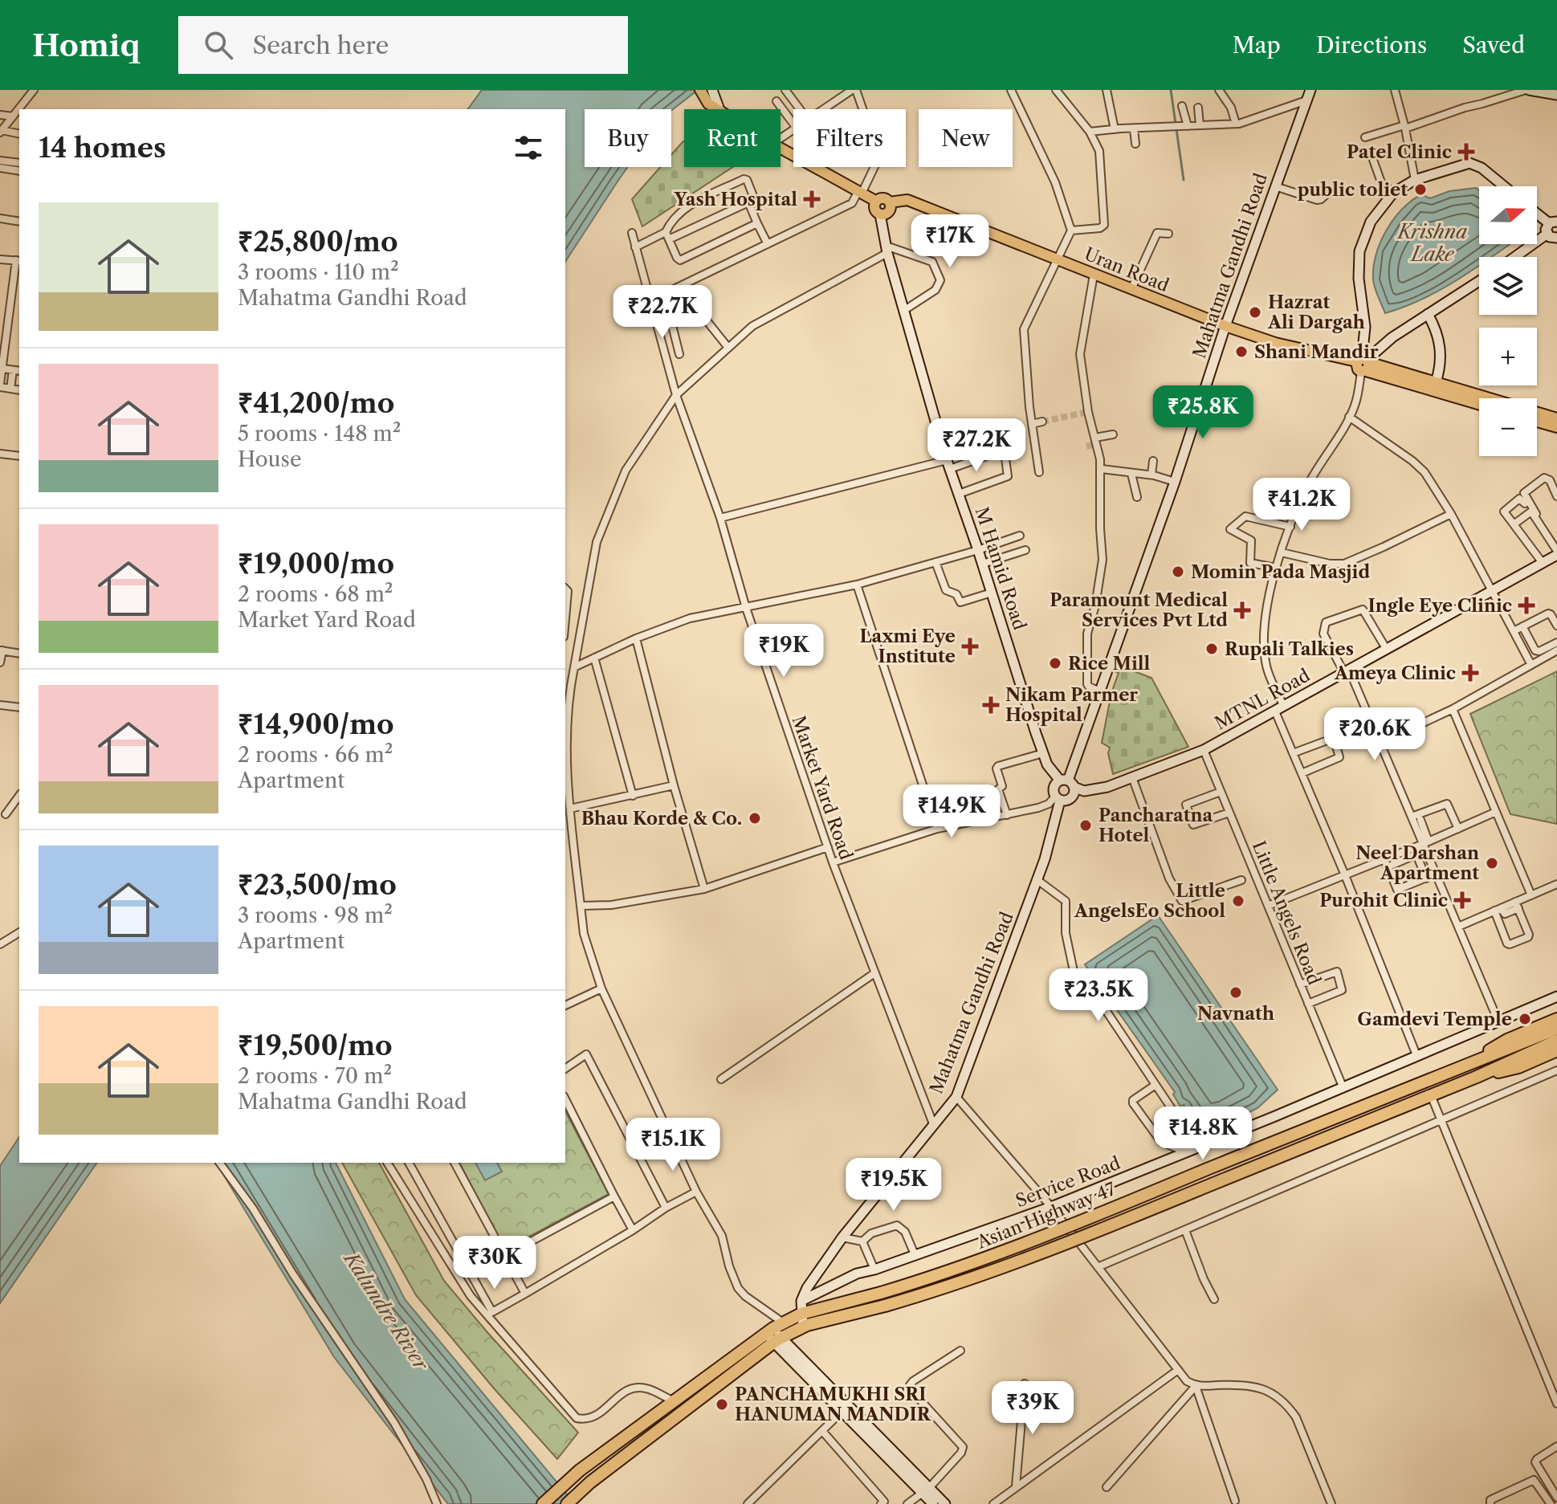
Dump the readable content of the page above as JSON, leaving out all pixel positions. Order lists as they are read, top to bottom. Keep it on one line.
{"streets":{"highway":["Asian Highway 47"],"main road":["Uran Road"],"street":["Mahatma Gandhi Road","M Hamid Road","MTNL Road","Market Yard Road","Little Angels Road","Service Road"]},"crossings":[["Mahatma Gandhi Road","Uran Road"],["Mahatma Gandhi Road","M Hamid Road"],["Mahatma Gandhi Road","MTNL Road"],["Mahatma Gandhi Road","Market Yard Road"],["Mahatma Gandhi Road","Service Road"],["Mahatma Gandhi Road","Asian Highway 47"],["Uran Road","M Hamid Road"],["M Hamid Road","MTNL Road"],["MTNL Road","Little Angels Road"],["Little Angels Road","Service Road"],["Service Road","Asian Highway 47"]],"water":["Krishna Lake","Kalundre River"],"places":{"health":["Patel Clinic","Yash Hospital","Ingle Eye Clinic","Paramount Medical Services Pvt Ltd","Laxmi Eye Institute","Ameya Clinic","Nikam Parmer Hospital","Purohit Clinic"],"other":["public toliet","Hazrat Ali Dargah","Shani Mandir","Momin Pada Masjid","Rupali Talkies","Rice Mill","Bhau Korde & Co.","Pancharatna Hotel","Neel Darshan Apartment","Little AngelsEo School","Navnath","Gamdevi Temple","PANCHAMUKHI SRI HANUMAN MANDIR"]},"north":"right","page":{"header":"Homiq","search":"Search here","nav":["Map","Directions","Saved"],"chip":["Buy","Rent","Filters","New"],"heading":"14 homes","map_buttons":["+","−"],"list":[{"name":"₹25,800/mo","note":"3 rooms · 110 m² · Mahatma Gandhi Road"},{"name":"₹41,200/mo","note":"5 rooms · 148 m² · House"},{"name":"₹19,000/mo","note":"2 rooms · 68 m² · Market Yard Road"},{"name":"₹14,900/mo","note":"2 rooms · 66 m² · Apartment"},{"name":"₹23,500/mo","note":"3 rooms · 98 m² · Apartment"},{"name":"₹19,500/mo","note":"2 rooms · 70 m² · Mahatma Gandhi Road"}],"price":["₹17K","₹22.7K","₹25.8K","₹27.2K","₹41.2K","₹19K","₹20.6K","₹14.9K","₹23.5K","₹14.8K","₹15.1K","₹19.5K","₹30K","₹39K"]}}
